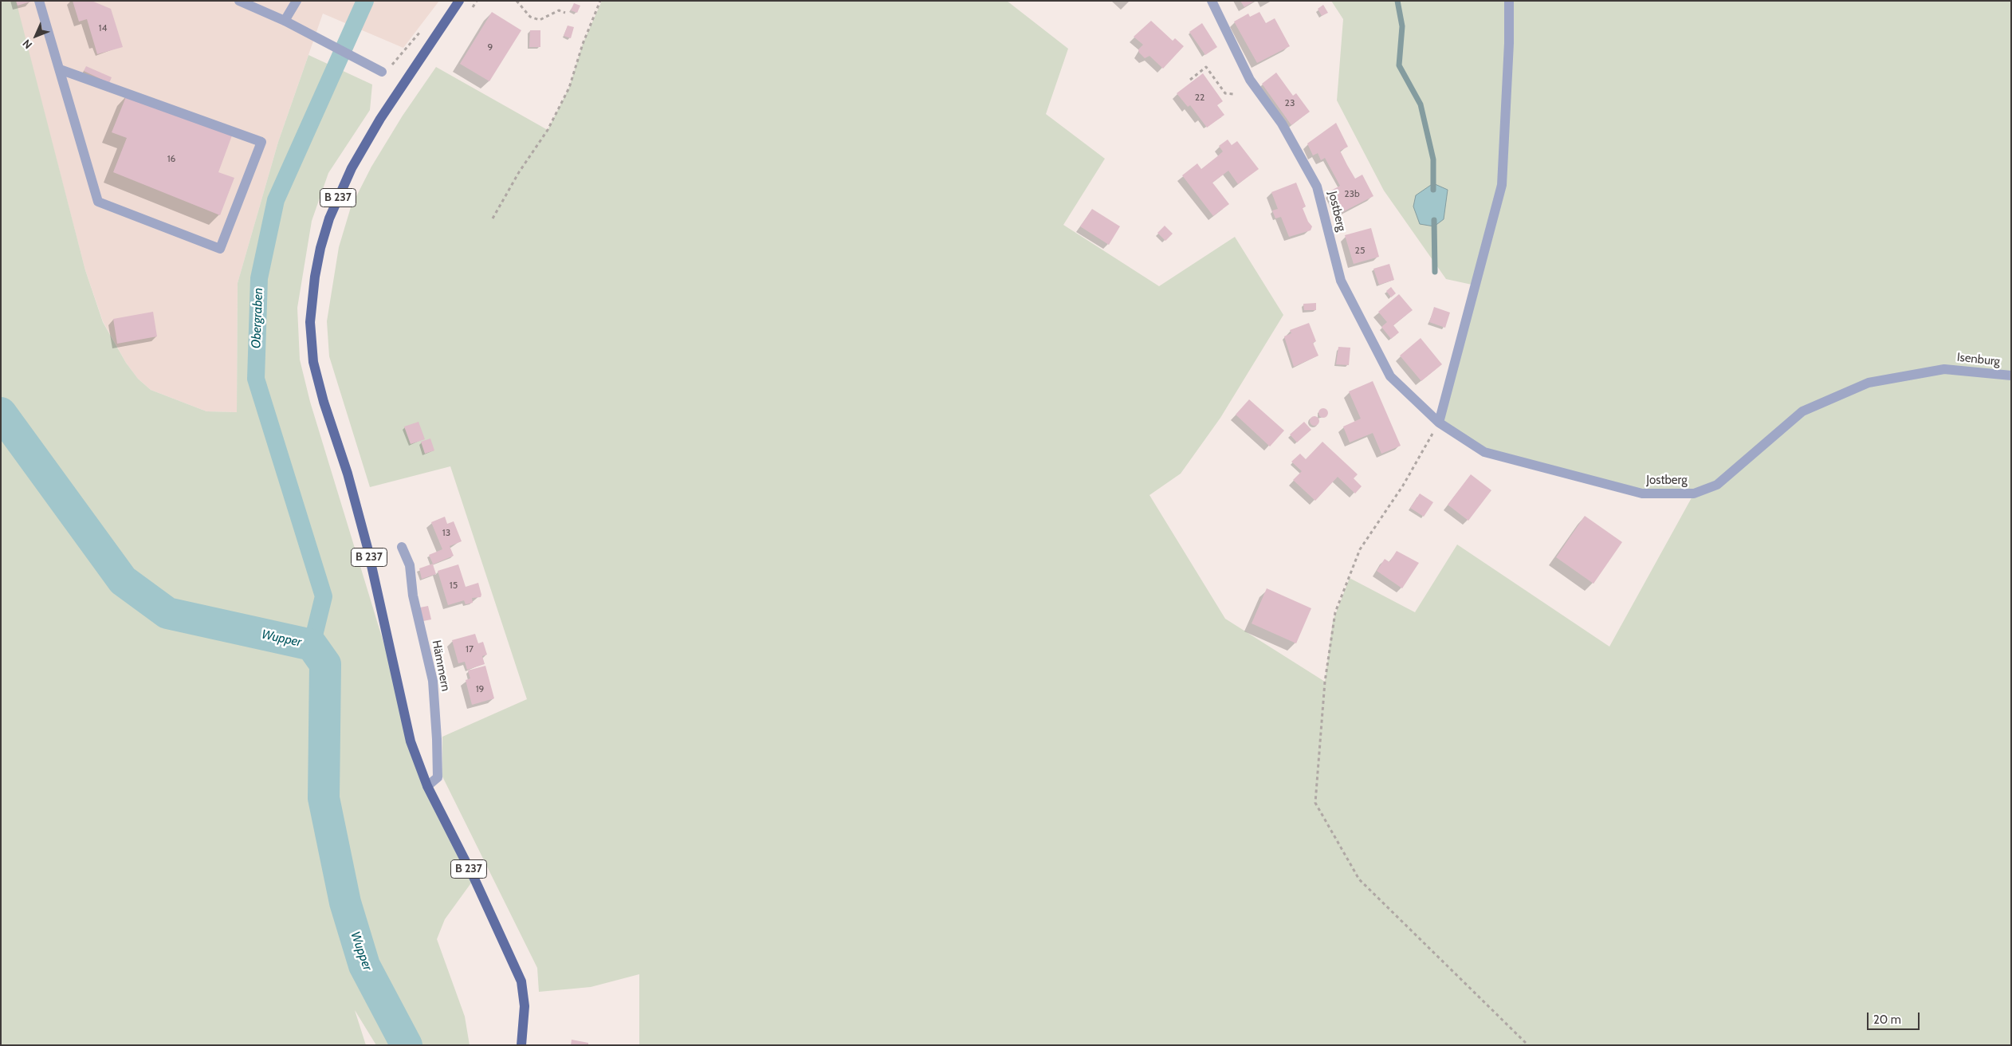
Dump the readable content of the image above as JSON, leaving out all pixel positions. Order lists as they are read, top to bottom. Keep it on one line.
{"streets":{"main road":["B 237"],"street":["Jostberg","Isenburg","Hämmern"]},"crossings":[["B 237","Hämmern"],["Jostberg","Isenburg"]],"water":["Obergraben","Wupper"],"house_numbers":["14","9","22","23","16","23b","25","13","15","17","19"],"scale_bar":"20 m","north":"bottom left"}
